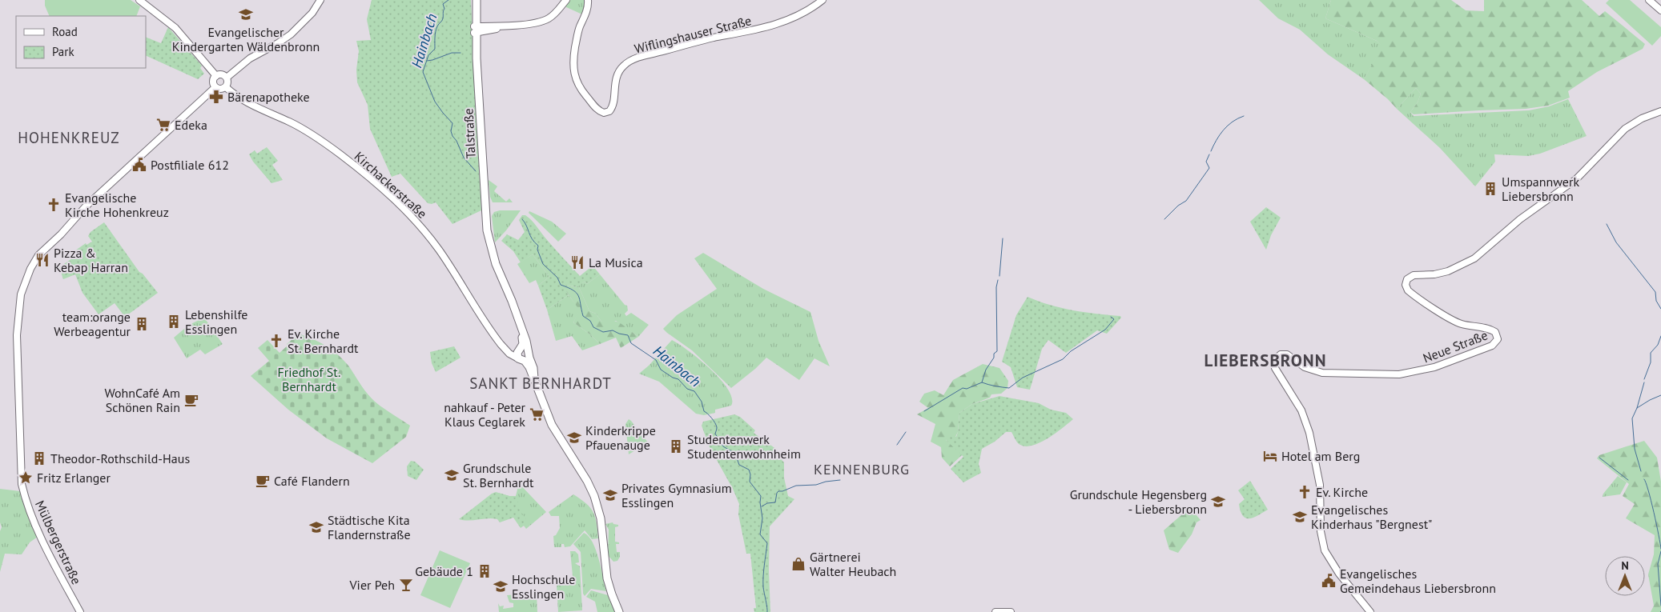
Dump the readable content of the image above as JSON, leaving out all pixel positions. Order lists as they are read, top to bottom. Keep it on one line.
{"streets":{"main road":["Talstraße"],"street":["Wiflingshauser Straße","Kirchackerstraße","Neue Straße","Mülbergerstraße"]},"crossings":[["Talstraße","Kirchackerstraße"],["Kirchackerstraße","Mülbergerstraße"]],"districts":["HOHENKREUZ","LIEBERSBRONN","SANKT BERNHARDT","KENNENBURG"],"water":["Hainbach"],"parks":["Friedhof St. Bernhardt"],"places":{"school or university":["Evangelischer Kindergarten Wäldenbronn","Kinderkrippe Pfauenauge","Grundschule St. Bernhardt","Privates Gymnasium Esslingen","Grundschule Hegensberg - Liebersbronn","Evangelisches Kinderhaus \"Bergnest\"","Städtische Kita Flandernstraße","Hochschule Esslingen"],"pharmacy":["Bärenapotheke"],"supermarket":["Edeka","nahkauf - Peter Klaus Ceglarek"],"public building":["Postfiliale 612","Evangelisches Gemeindehaus Liebersbronn"],"building":["Umspannwerk Liebersbronn","Lebenshilfe Esslingen","team:orange Werbeagentur","Studentenwerk Studentenwohnheim","Theodor-Rothschild-Haus","Gebäude 1"],"church":["Evangelische Kirche Hohenkreuz","Ev. Kirche St. Bernhardt","Ev. Kirche"],"restaurant":["Pizza & Kebap Harran","La Musica"],"cafe":["WohnCafé Am Schönen Rain","Café Flandern"],"hotel":["Hotel am Berg"],"place":["Fritz Erlanger"],"shop":["Gärtnerei Walter Heubach"],"bar":["Vier Peh"]},"legend":["Road","Park"],"north":"top"}
